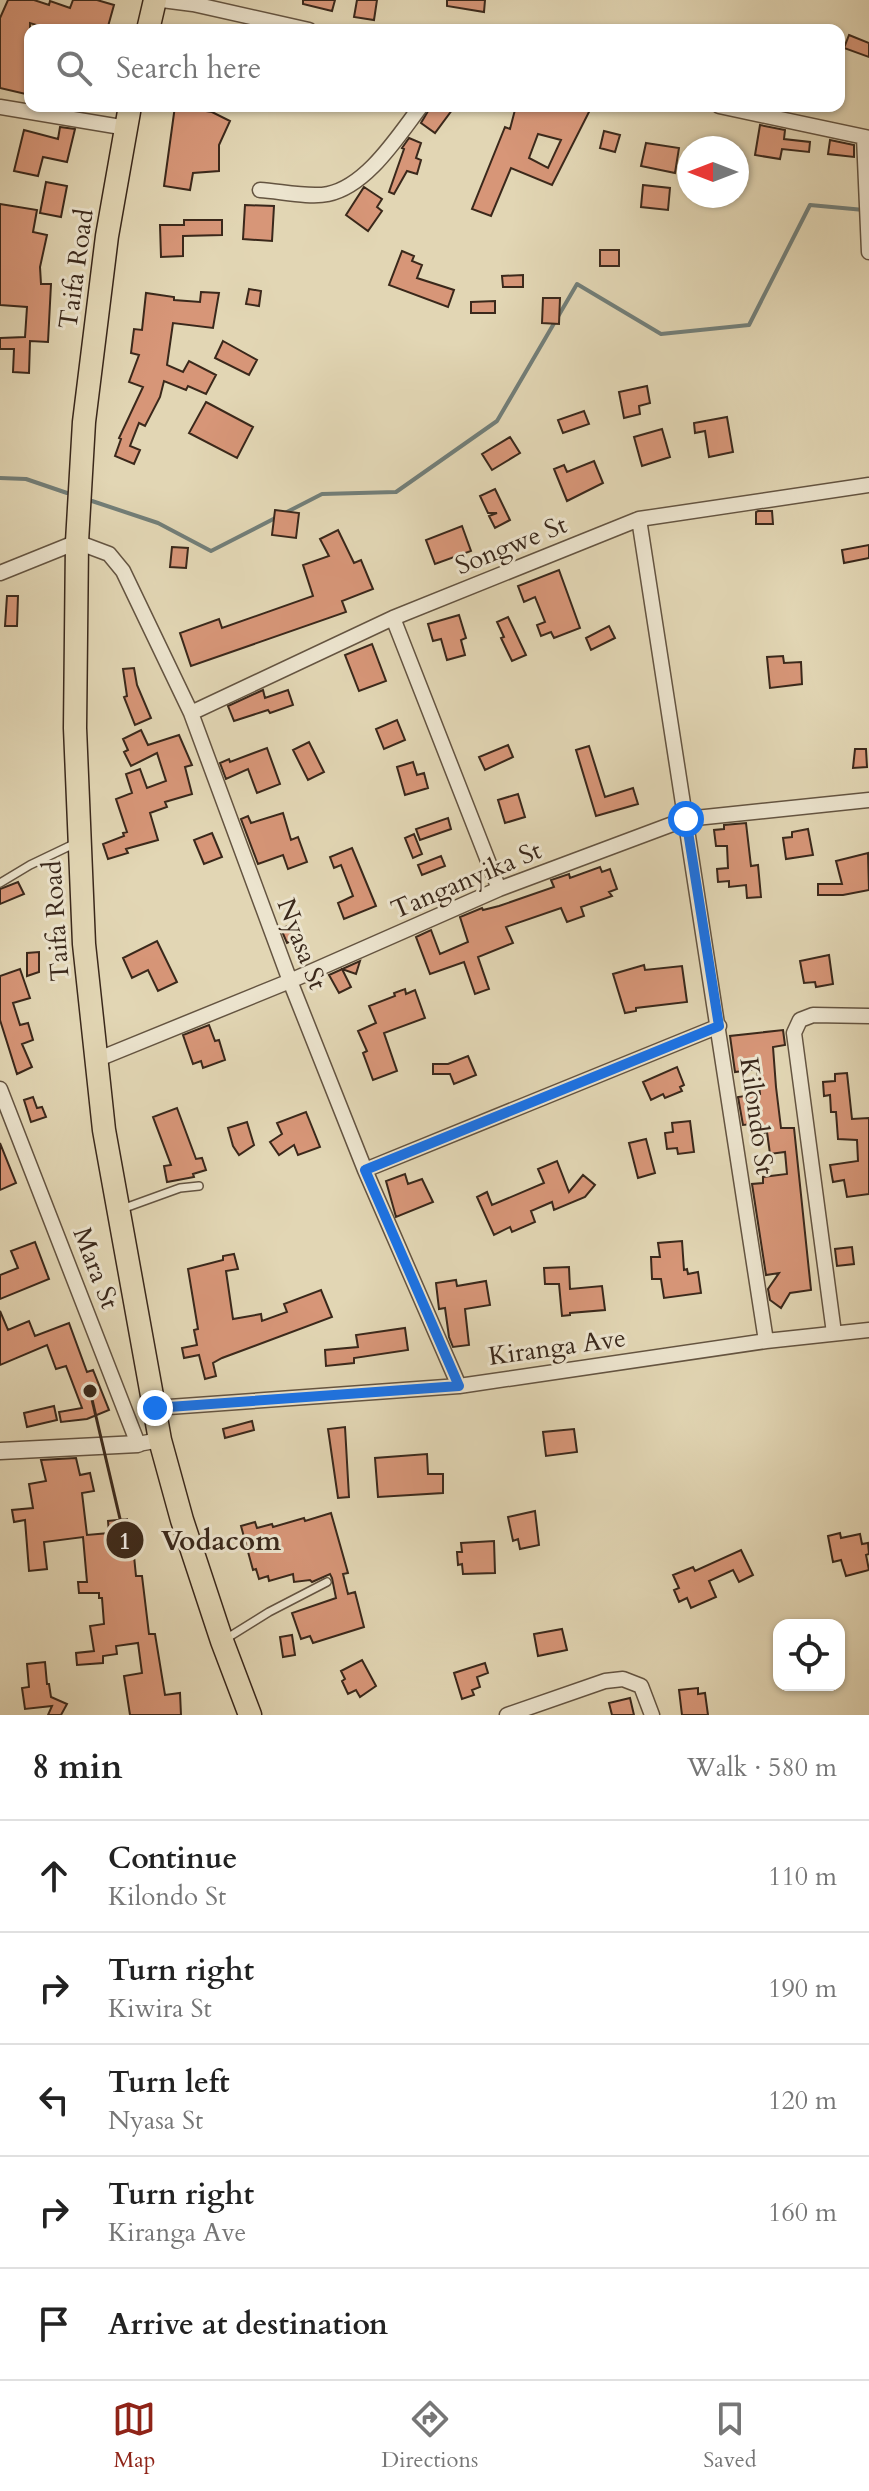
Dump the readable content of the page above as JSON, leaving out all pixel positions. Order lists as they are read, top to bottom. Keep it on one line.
{"streets":{"highway":["Taifa Road"],"street":["Songwe St","Tanganyika St","Nyasa St","Kilondo St","Mara St","Kiranga Ave"]},"crossings":[["Taifa Road","Tanganyika St"],["Taifa Road","Nyasa St"],["Taifa Road","Mara St"],["Taifa Road","Kiranga Ave"],["Songwe St","Nyasa St"],["Songwe St","Kilondo St"],["Tanganyika St","Nyasa St"],["Tanganyika St","Kilondo St"],["Nyasa St","Kiranga Ave"],["Kilondo St","Kiranga Ave"]],"places":["Vodacom"],"north":"left","page":{"search":"Search here","heading":["8 min","Walk · 580 m"],"list":[["Continue","Kilondo St","110 m"],["Turn right","Kiwira St","190 m"],["Turn left","Nyasa St","120 m"],["Turn right","Kiranga Ave","160 m"],"Arrive at destination"],"nav":["Map","Directions","Saved"]}}
